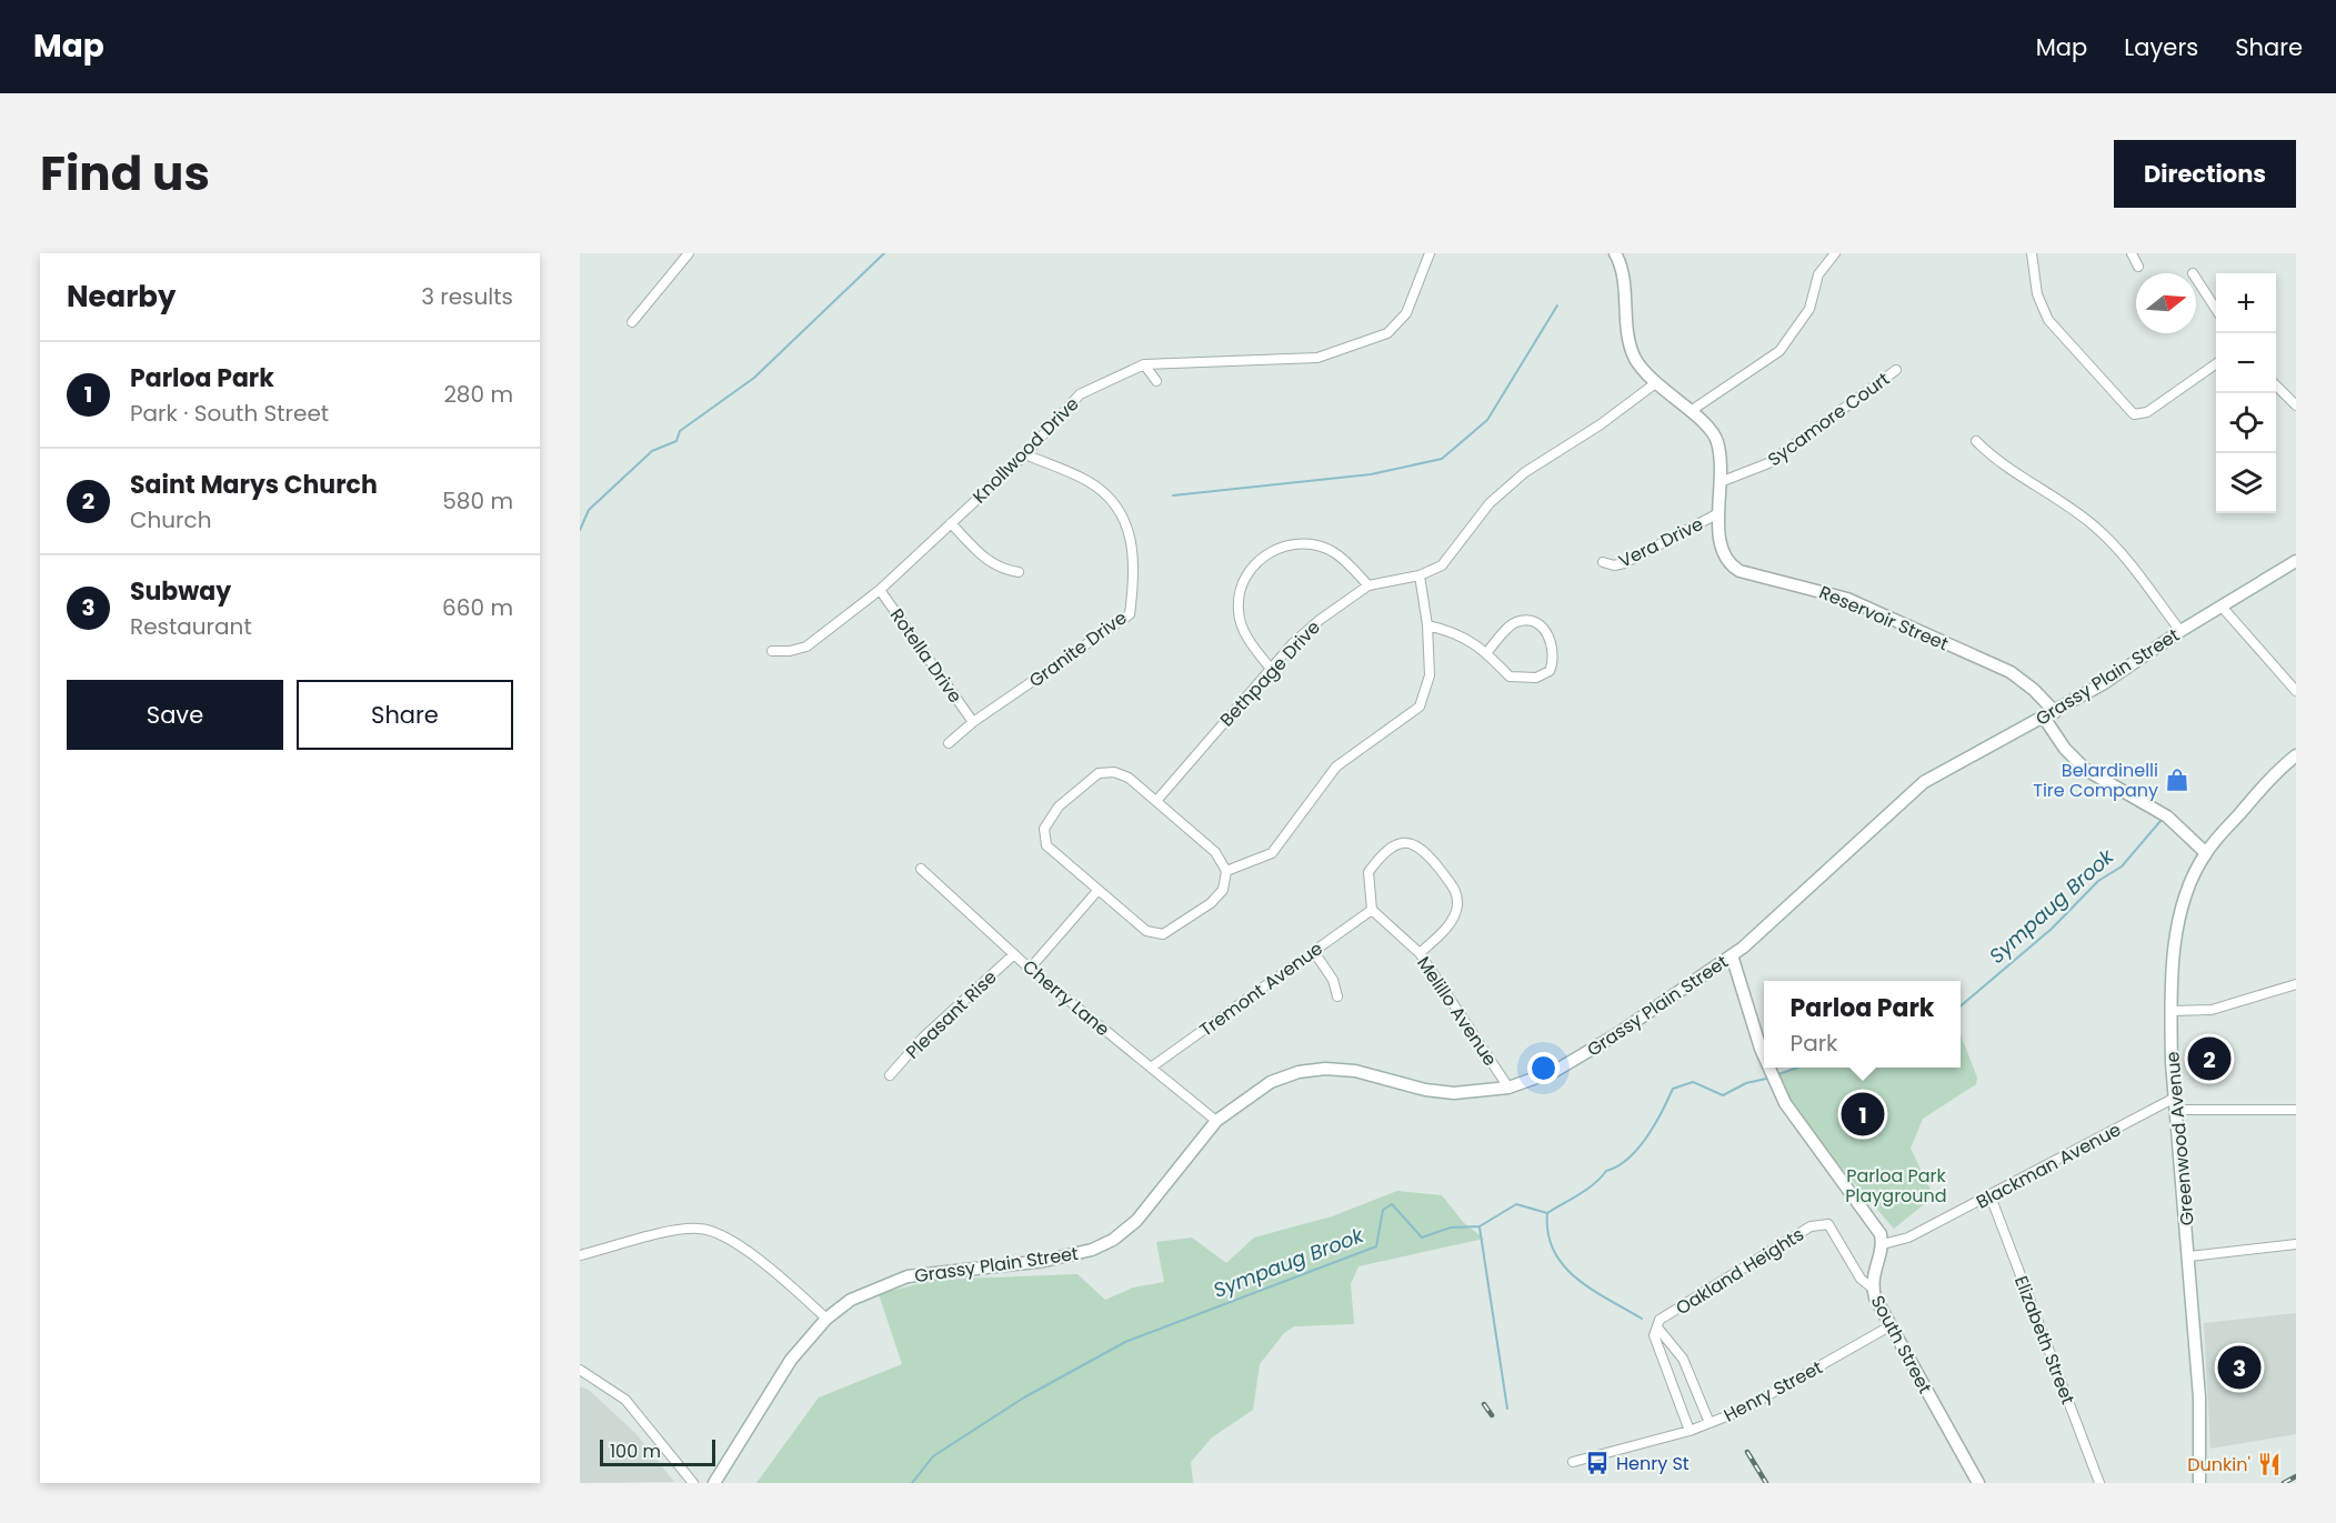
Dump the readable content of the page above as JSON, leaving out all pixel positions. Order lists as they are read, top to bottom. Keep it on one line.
{"streets":{"main road":["Reservoir Street","Grassy Plain Street","Greenwood Avenue","South Street"],"street":["Sycamore Court","Knollwood Drive","Vera Drive","Granite Drive","Rotella Drive","Bethpage Drive","Tremont Avenue","Cherry Lane","Melillo Avenue","Pleasant Rise","Blackman Avenue","Oakland Heights","Elizabeth Street","Henry Street"]},"crossings":[["Sycamore Court","Reservoir Street"],["Knollwood Drive","Granite Drive"],["Knollwood Drive","Rotella Drive"],["Vera Drive","Reservoir Street"],["Reservoir Street","Bethpage Drive"],["Reservoir Street","Grassy Plain Street"],["Reservoir Street","Greenwood Avenue"],["Granite Drive","Rotella Drive"],["Grassy Plain Street","Cherry Lane"],["Grassy Plain Street","Melillo Avenue"],["Tremont Avenue","Cherry Lane"],["Tremont Avenue","Melillo Avenue"],["Cherry Lane","Pleasant Rise"],["Greenwood Avenue","Blackman Avenue"],["Blackman Avenue","Elizabeth Street"],["Blackman Avenue","South Street"],["Oakland Heights","South Street"],["Oakland Heights","Henry Street"],["South Street","Henry Street"]],"water":["Sympaug Brook"],"parks":["Parloa Park Playground"],"places":{"shop":["Belardinelli Tire Company"],"bus stop":["Henry St"],"restaurant":["Dunkin'"]},"scale_bar":"100 m","north":"right","page":{"header":"Map","nav":["Map","Layers","Share"],"title":"Find us","buttons":["Directions",["Save","Share"]],"heading":["Nearby","3 results"],"map_buttons":["+","−"],"list":[{"mark":"1","name":"Parloa Park","note":"Park · South Street","value":"280 m"},{"mark":"2","name":"Saint Marys Church","note":"Church","value":"580 m"},{"mark":"3","name":"Subway","note":"Restaurant","value":"660 m"}],"popup":["Parloa Park","Park"],"pins":["2","1","3"],"scale":"100 m"}}
